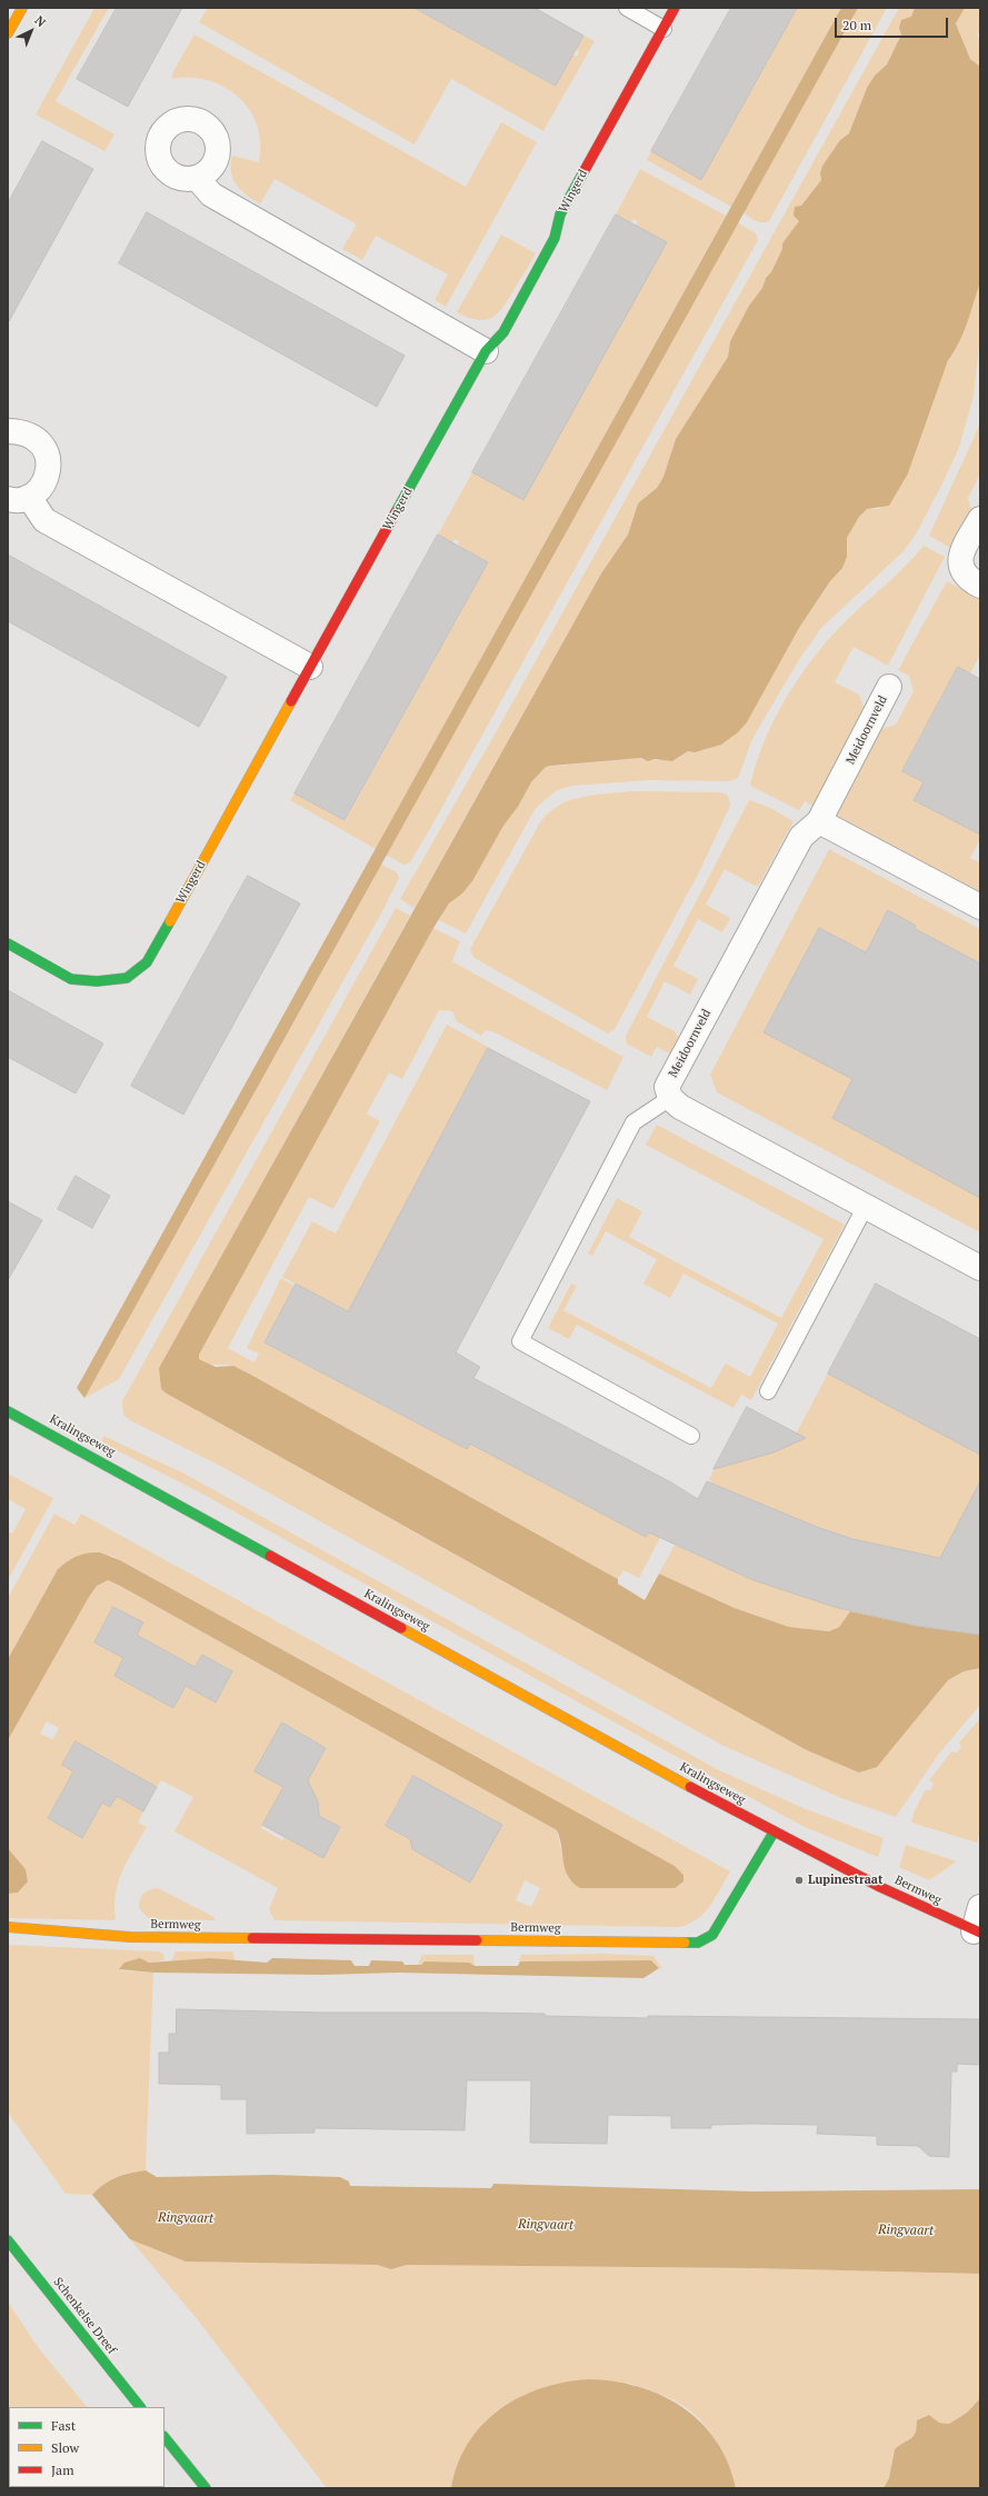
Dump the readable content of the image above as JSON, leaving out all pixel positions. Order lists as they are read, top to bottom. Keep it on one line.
{"streets":{"street":["Wingerd","Meidoornveld","Kralingseweg","Bermweg","Schenkelse Dreef"]},"crossings":[["Kralingseweg","Bermweg"]],"water":["Ringvaart"],"places":["Lupinestraat"],"legend":["Fast","Slow","Jam"],"scale_bar":"20 m","north":"top right"}
